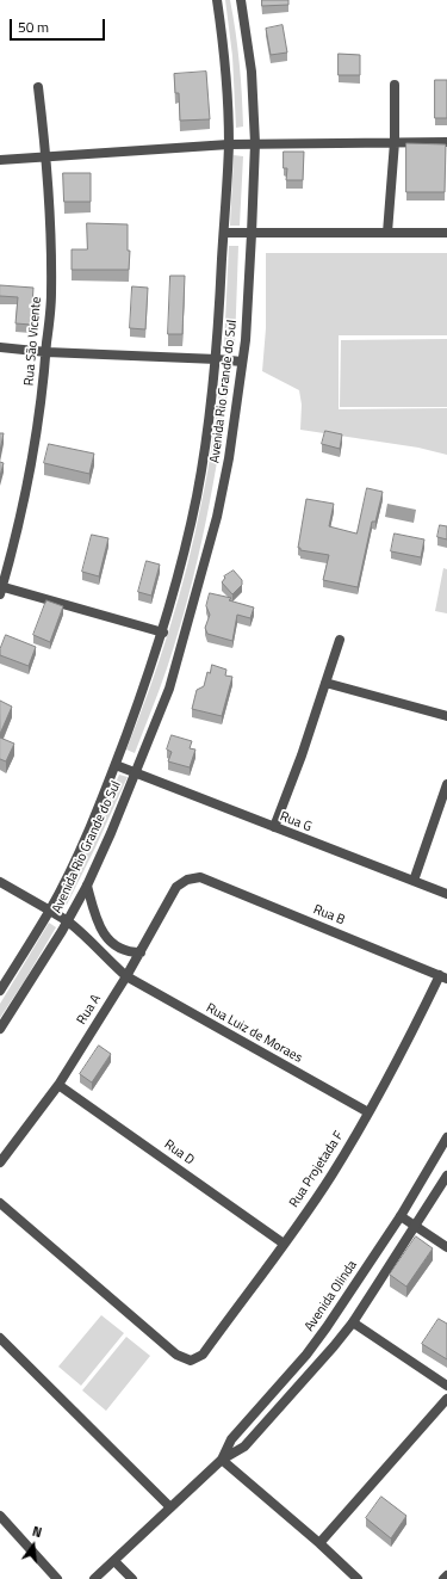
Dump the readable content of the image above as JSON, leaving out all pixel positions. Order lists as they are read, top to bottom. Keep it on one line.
{"streets":{"street":["Rua São Vicente","Avenida Rio Grande do Sul","Rua G","Rua B","Rua A","Rua Luiz de Moraes","Rua D","Rua Projetada F","Avenida Olinda"]},"crossings":[["Avenida Rio Grande do Sul","Rua G"],["Avenida Rio Grande do Sul","Rua Luiz de Moraes"],["Rua B","Rua A"],["Rua B","Rua Projetada F"],["Rua A","Rua Luiz de Moraes"],["Rua A","Rua D"],["Rua Luiz de Moraes","Rua Projetada F"],["Rua D","Rua Projetada F"]],"scale_bar":"50 m","north":"top"}
